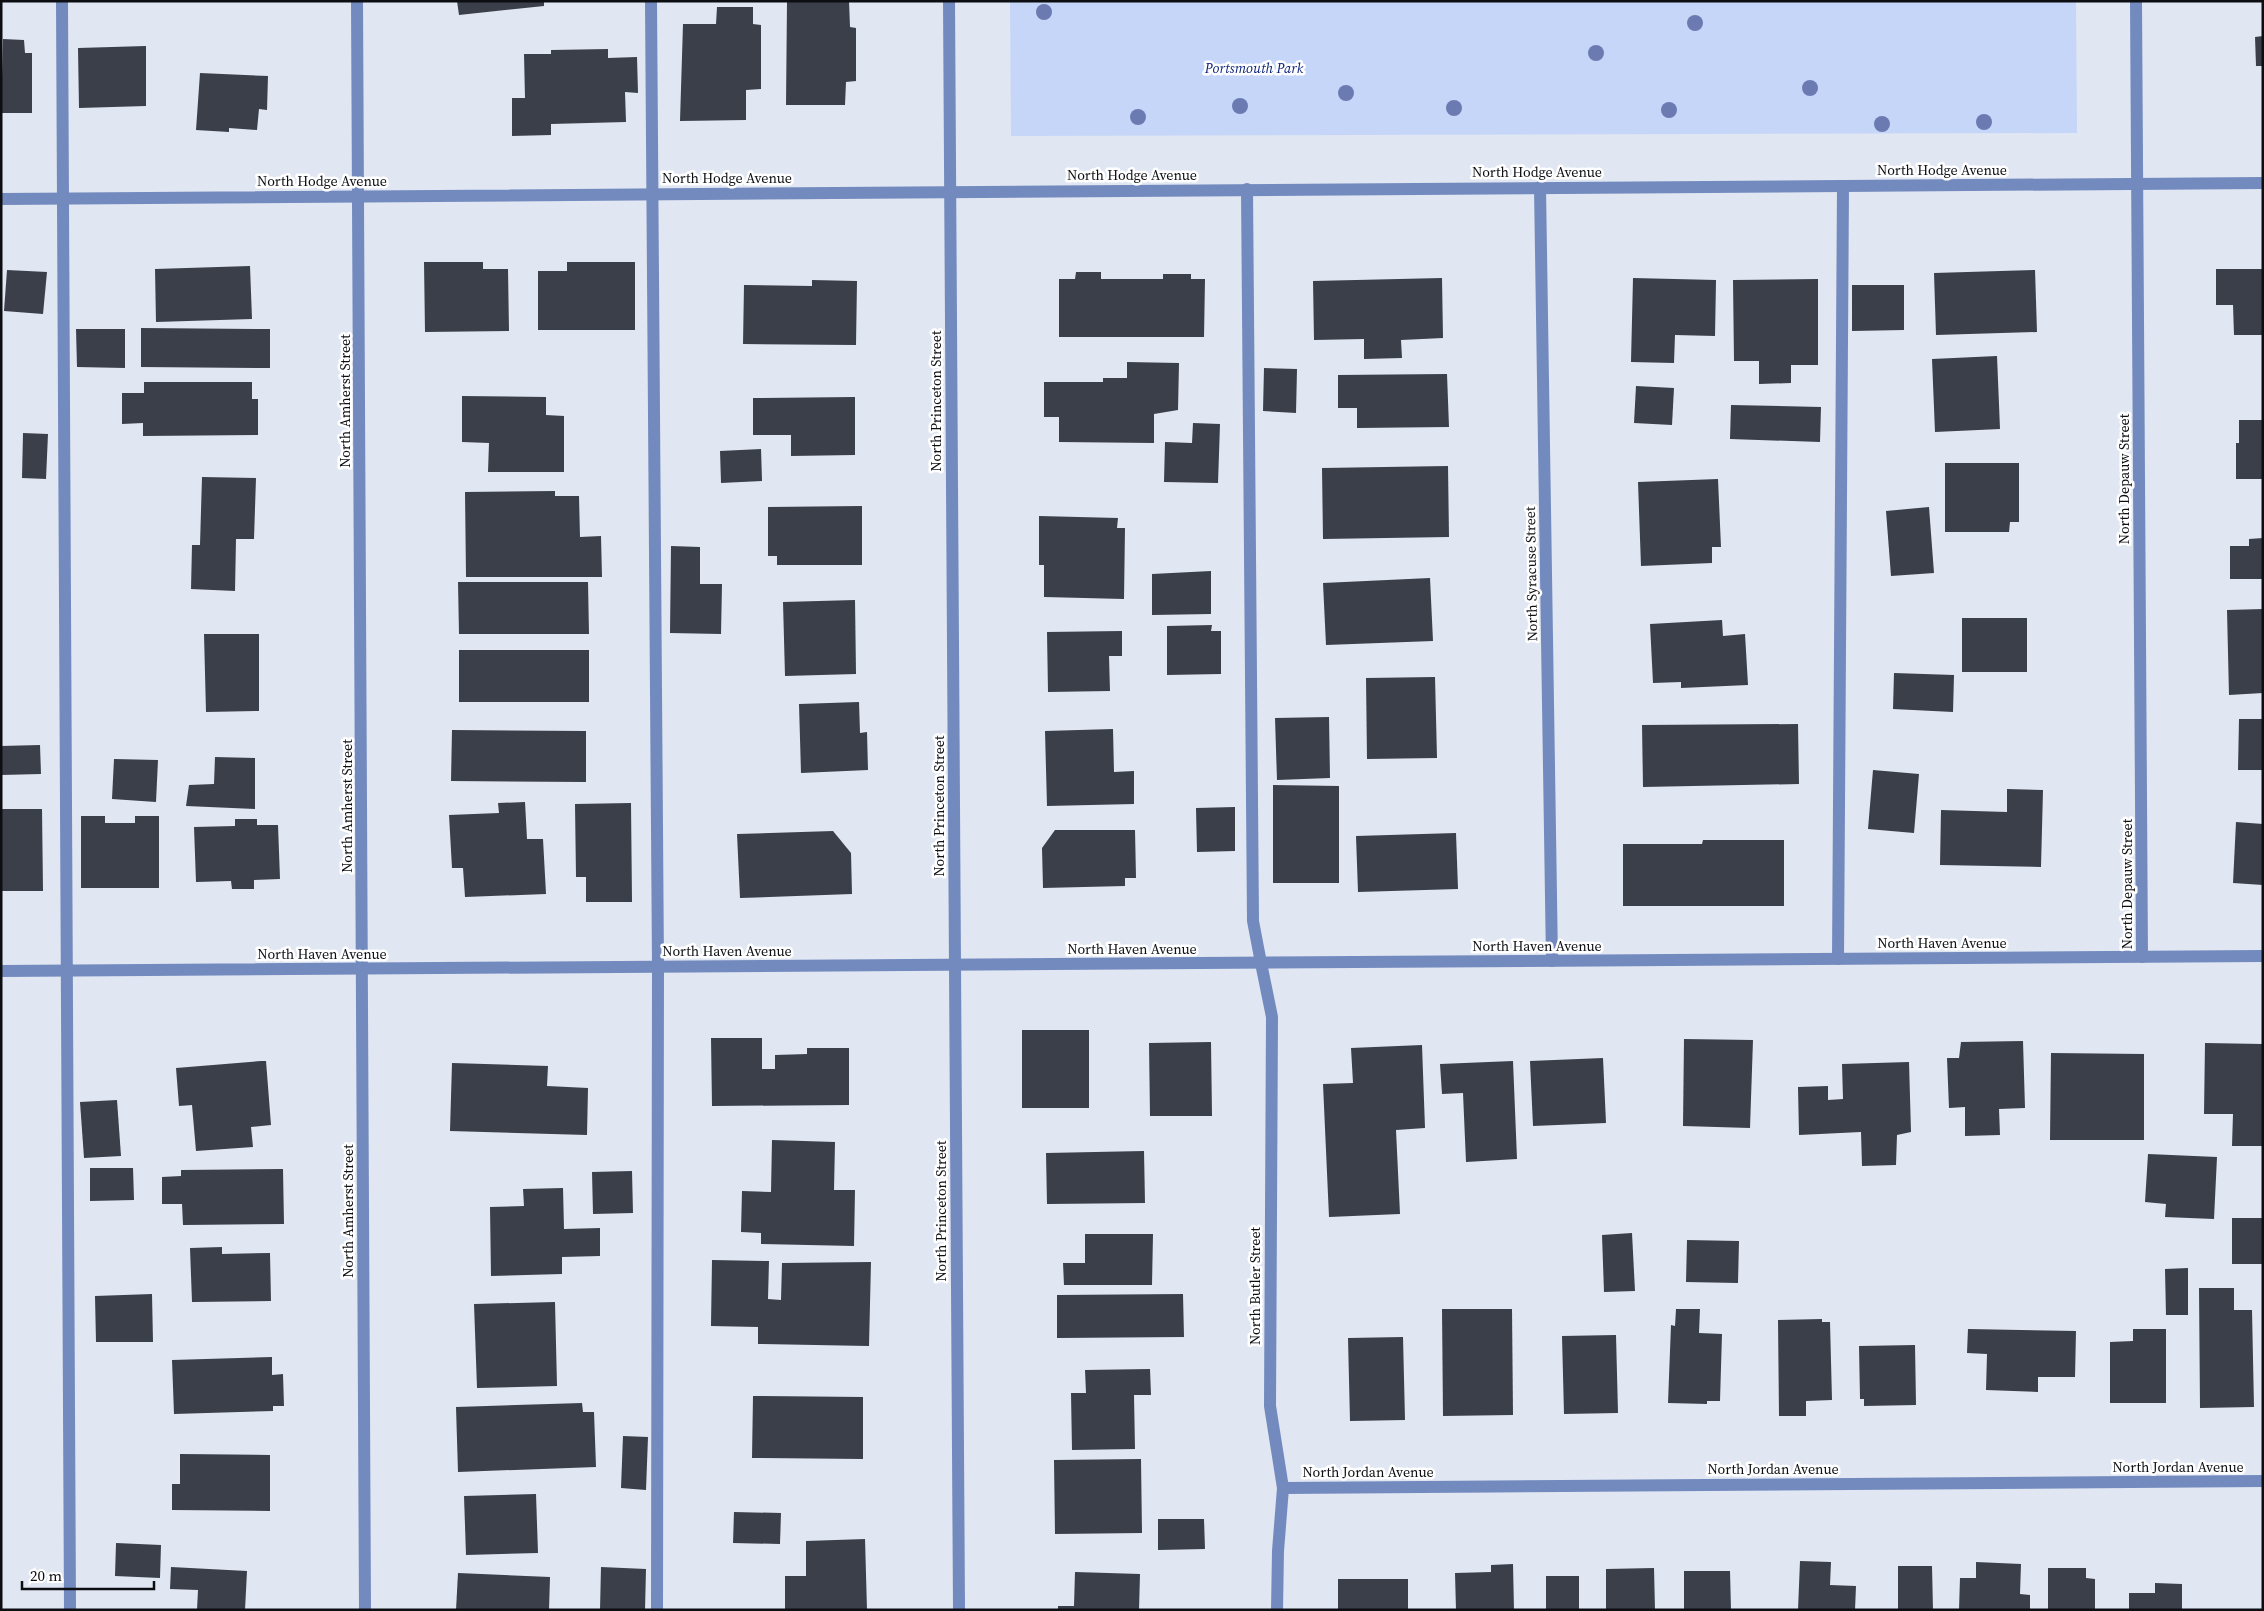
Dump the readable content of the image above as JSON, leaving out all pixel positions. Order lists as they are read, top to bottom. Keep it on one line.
{"streets":{"street":["North Hodge Avenue","North Amherst Street","North Princeton Street","North Depauw Street","North Syracuse Street","North Haven Avenue","North Butler Street","North Jordan Avenue"]},"crossings":[["North Hodge Avenue","North Amherst Street"],["North Hodge Avenue","North Princeton Street"],["North Hodge Avenue","North Depauw Street"],["North Hodge Avenue","North Syracuse Street"],["North Hodge Avenue","North Butler Street"],["North Amherst Street","North Haven Avenue"],["North Princeton Street","North Haven Avenue"],["North Depauw Street","North Haven Avenue"],["North Syracuse Street","North Haven Avenue"],["North Haven Avenue","North Butler Street"],["North Butler Street","North Jordan Avenue"]],"parks":["Portsmouth Park"],"scale_bar":"20 m"}
